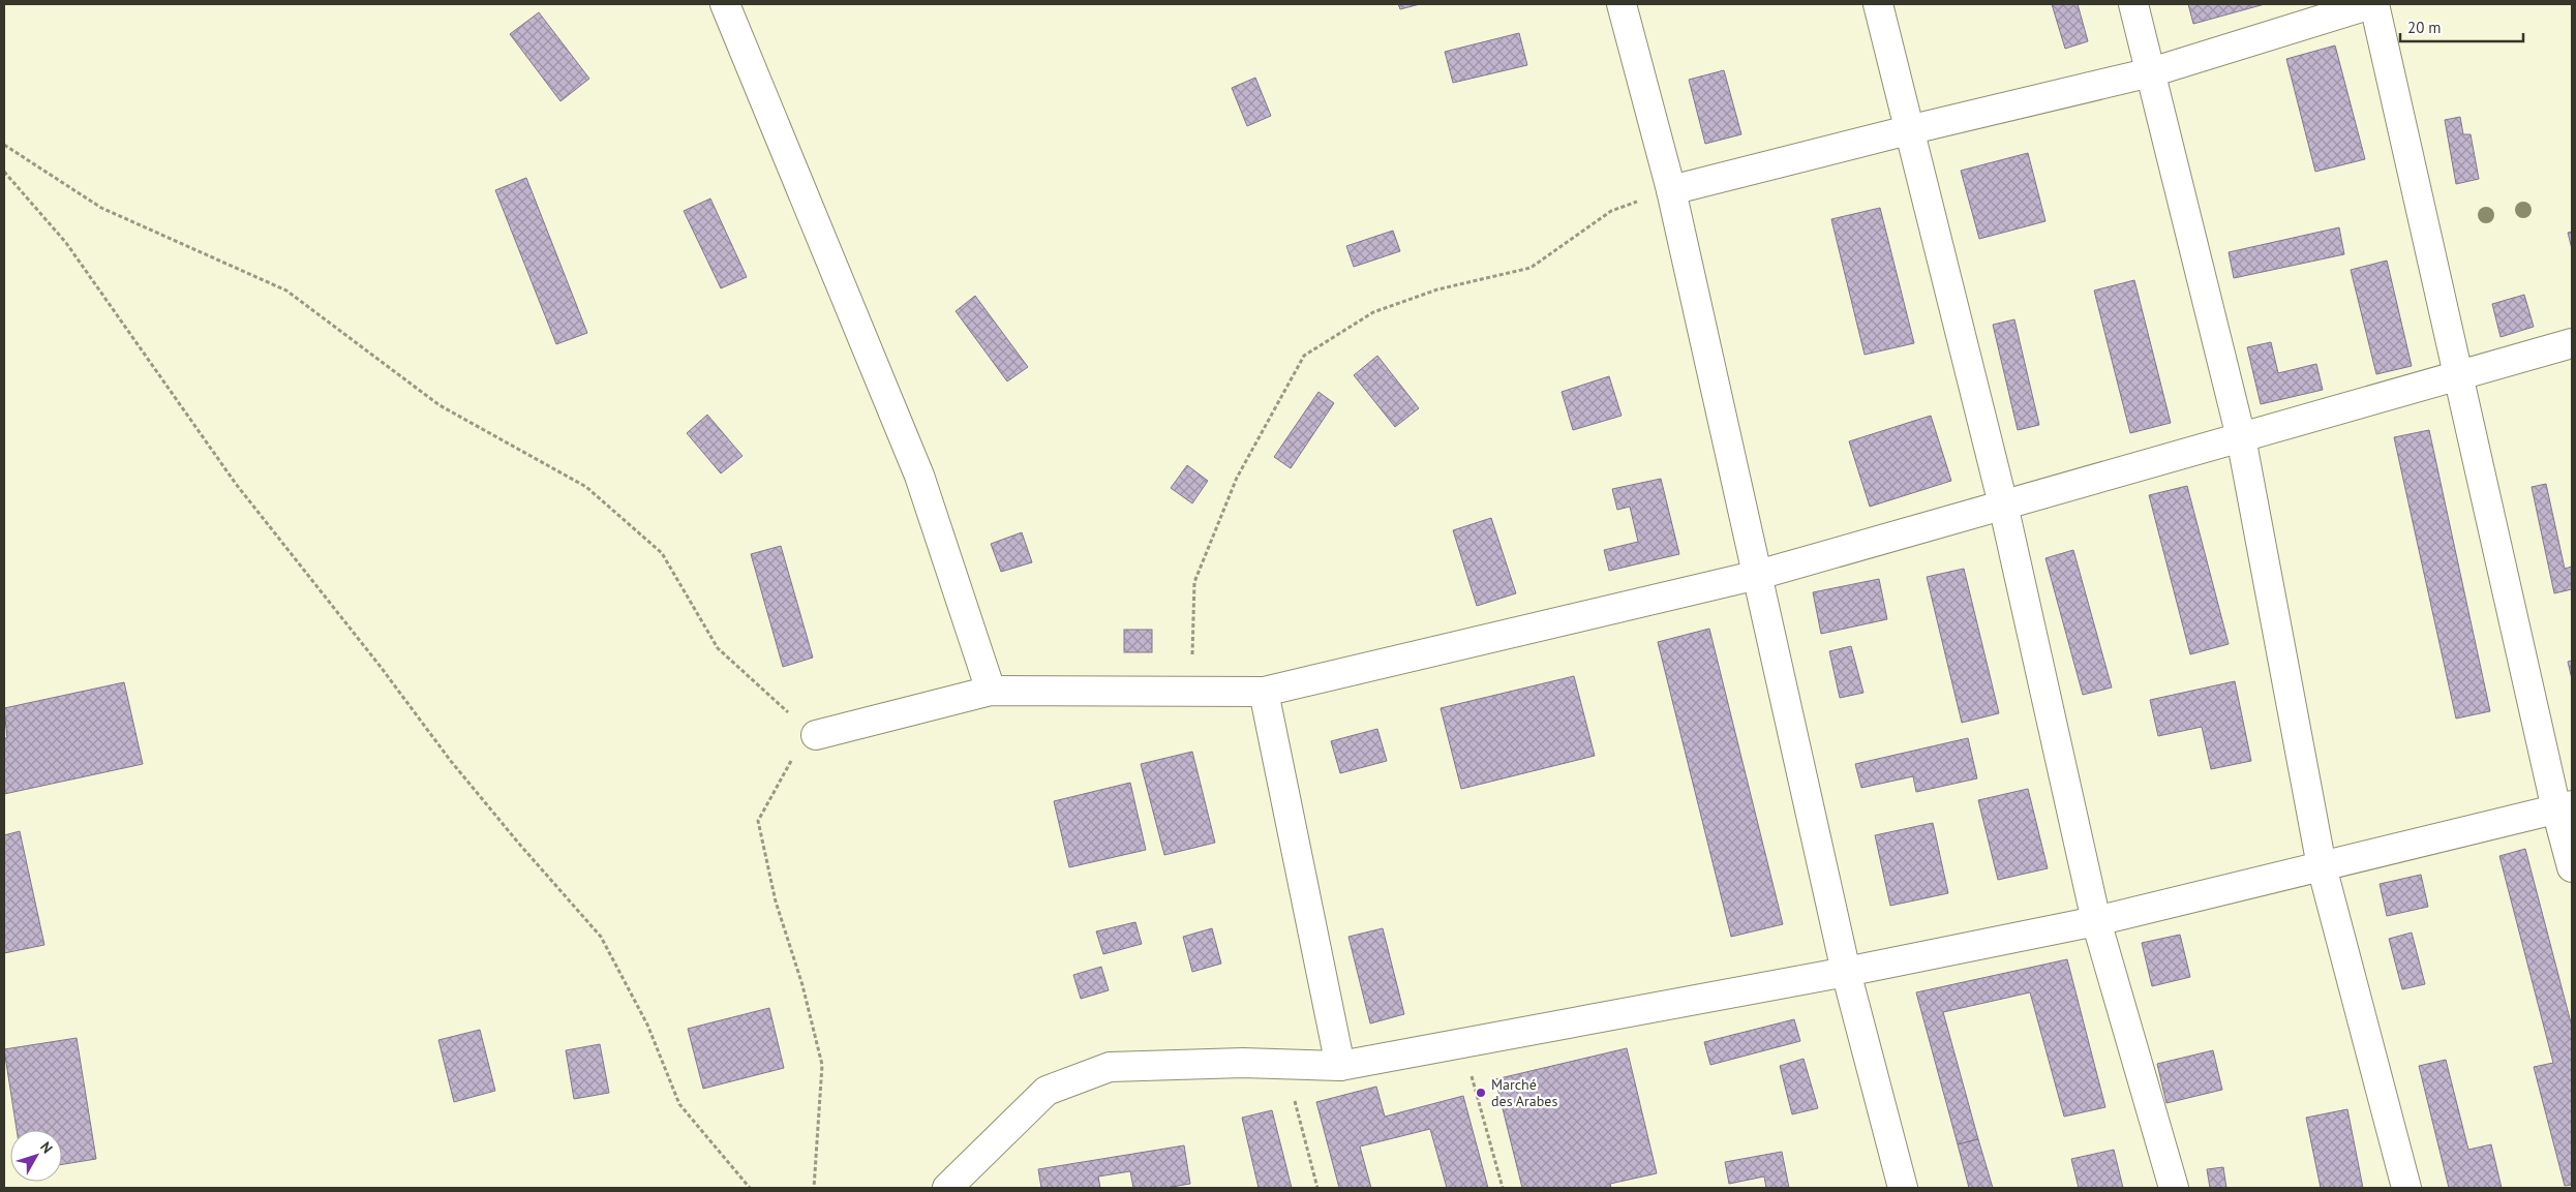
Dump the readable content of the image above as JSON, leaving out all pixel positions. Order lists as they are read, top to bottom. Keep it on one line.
{"places":["Marché des Arabes"],"scale_bar":"20 m","north":"top right"}
